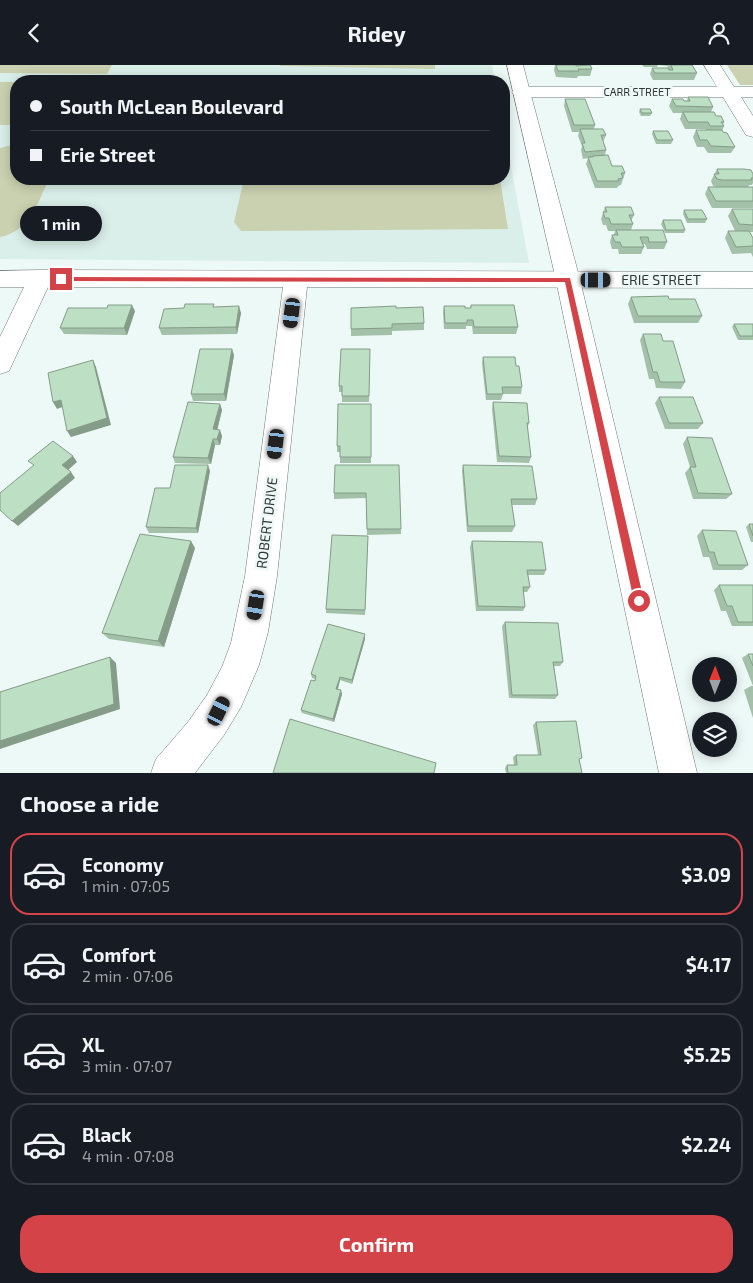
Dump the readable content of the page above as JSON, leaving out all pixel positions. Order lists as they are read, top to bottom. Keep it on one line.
{"streets":{"street":["CARR STREET","ERIE STREET","ROBERT DRIVE"]},"crossings":[["ERIE STREET","ROBERT DRIVE"]],"north":"top","page":{"header":"Ridey","banner":["South McLean Boulevard","Erie Street"],"bubble":"1 min","heading":"Choose a ride","list":[{"name":"Economy","note":"1 min · 07:05","value":"$3.09"},{"name":"Comfort","note":"2 min · 07:06","value":"$4.17"},{"name":"XL","note":"3 min · 07:07","value":"$5.25"},{"name":"Black","note":"4 min · 07:08","value":"$2.24"}],"buttons":"Confirm"}}
